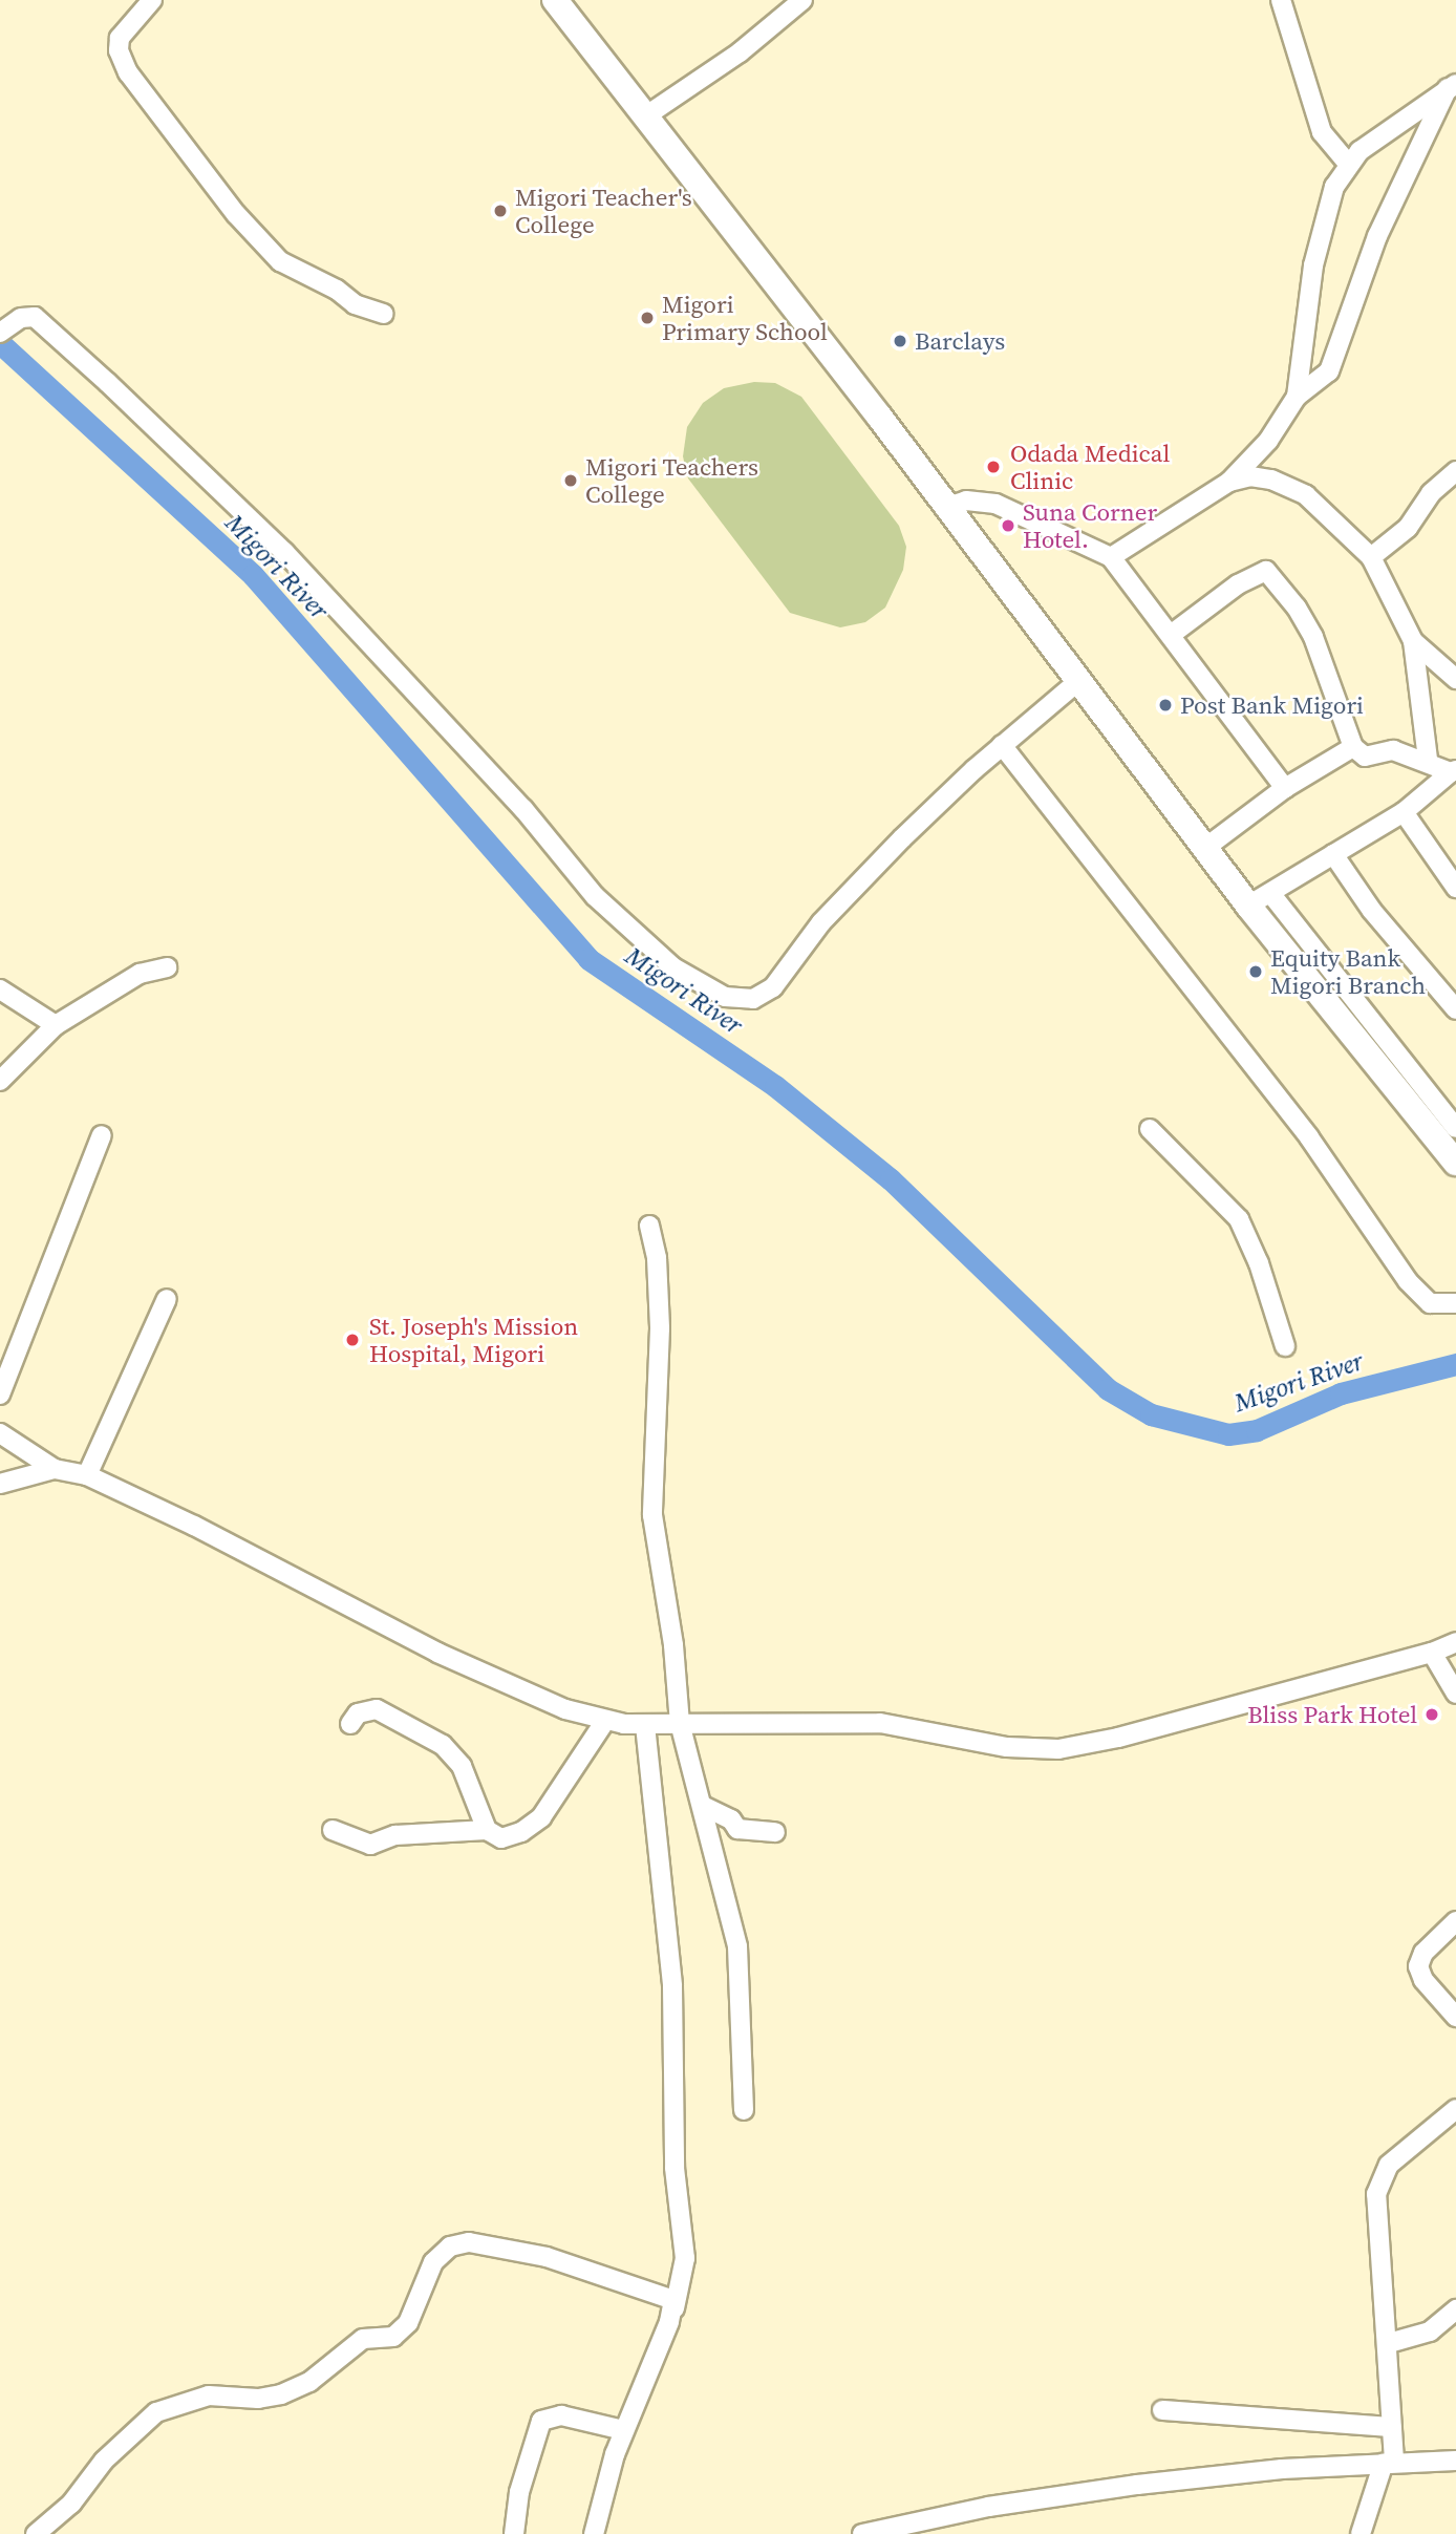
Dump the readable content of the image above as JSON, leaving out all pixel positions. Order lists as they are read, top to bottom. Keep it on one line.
{"water":["Migori River"],"places":["Migori Teacher's College","Migori Primary School","Barclays","Odada Medical Clinic","Migori Teachers College","Suna Corner Hotel.","Post Bank Migori","Equity Bank Migori Branch","St. Joseph's Mission Hospital, Migori","Bliss Park Hotel"]}
